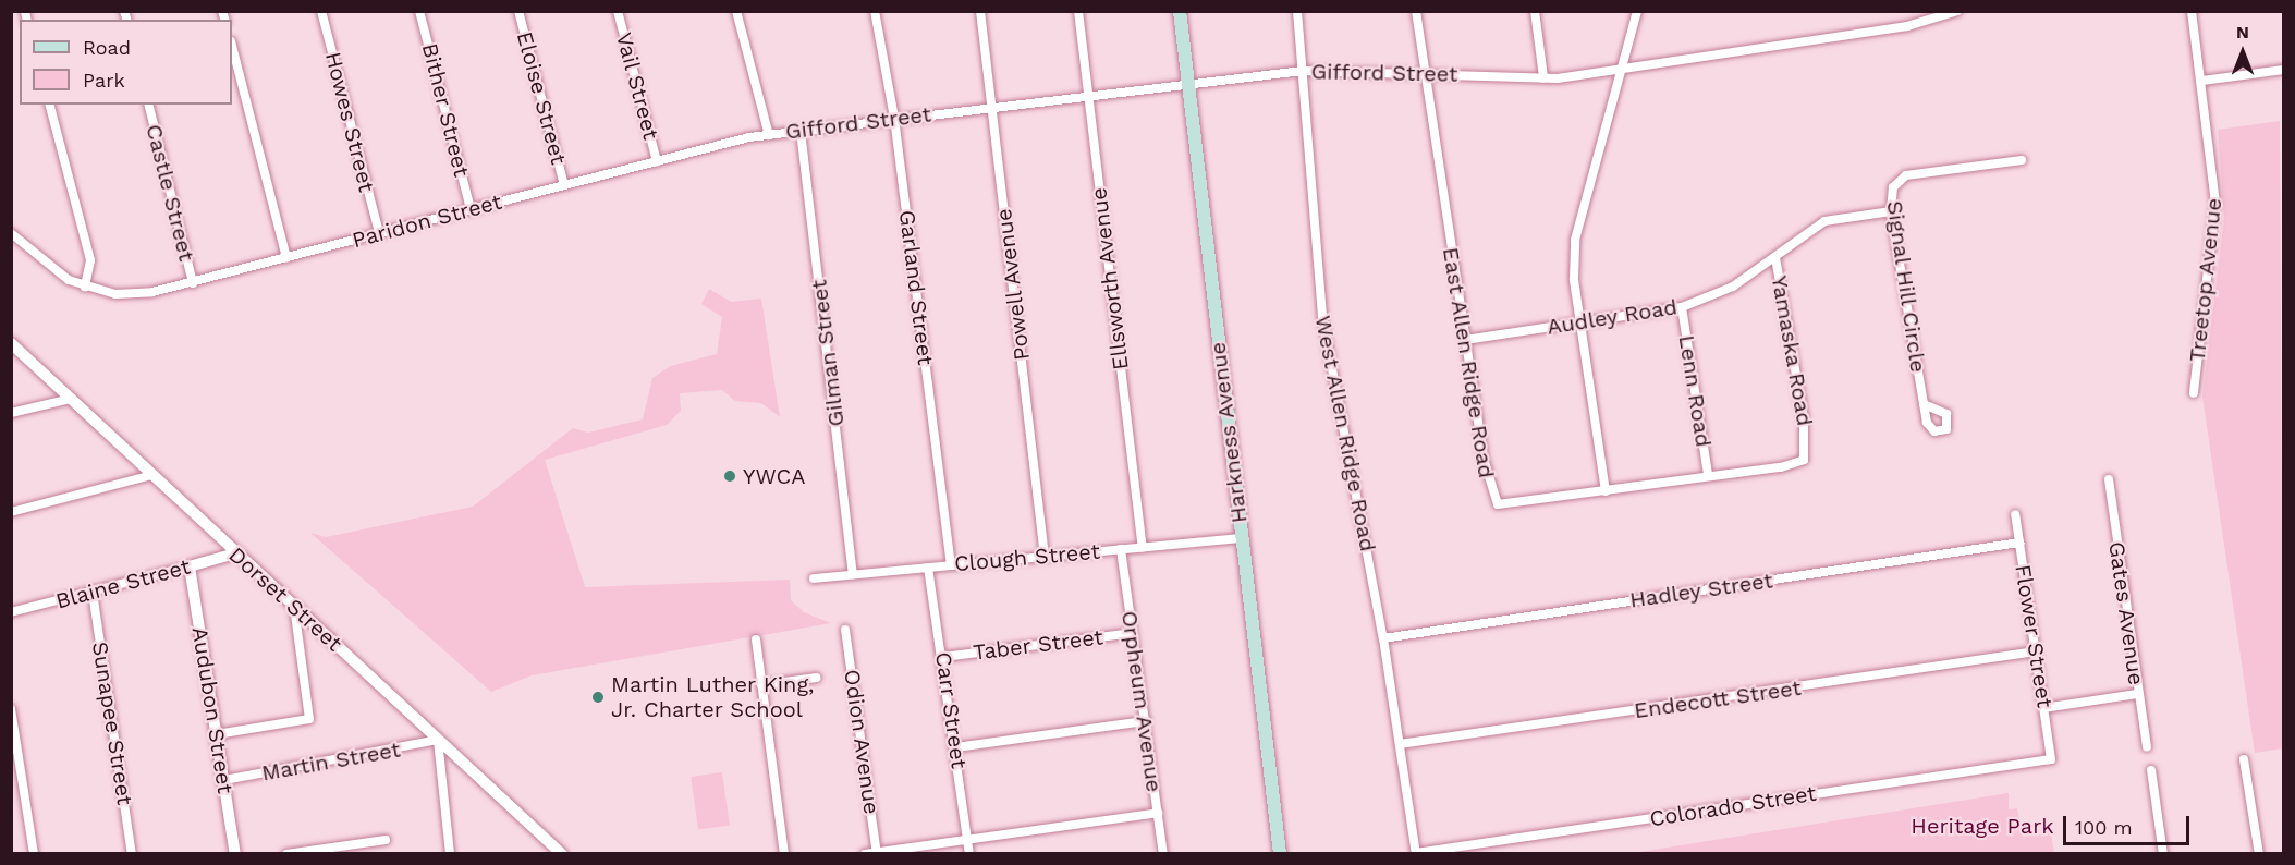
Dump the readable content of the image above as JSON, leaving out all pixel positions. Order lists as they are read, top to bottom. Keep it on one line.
{"streets":{"main road":["Harkness Avenue"],"street":["Gifford Street","Vail Street","Eloise Street","Bither Street","Howes Street","Castle Street","Paridon Street","Ellsworth Avenue","Treetop Avenue","Powell Avenue","Signal Hill Circle","Garland Street","Audley Road","Yamaska Road","Gilman Street","East Allen Ridge Road","Lenn Road","West Allen Ridge Road","Clough Street","Blaine Street","Hadley Street","Dorset Street","Gates Avenue","Flower Street","Taber Street","Endecott Street","Orpheum Avenue","Audubon Street","Carr Street","Sunapee Street","Odion Avenue","Martin Street","Colorado Street"]},"crossings":[["Gifford Street","Paridon Street"],["Gifford Street","Ellsworth Avenue"],["Gifford Street","Powell Avenue"],["Gifford Street","Garland Street"],["Gifford Street","Gilman Street"],["Gifford Street","East Allen Ridge Road"],["Gifford Street","Harkness Avenue"],["Gifford Street","West Allen Ridge Road"],["Vail Street","Paridon Street"],["Eloise Street","Paridon Street"],["Bither Street","Paridon Street"],["Howes Street","Paridon Street"],["Castle Street","Paridon Street"],["Ellsworth Avenue","Clough Street"],["Powell Avenue","Clough Street"],["Signal Hill Circle","Audley Road"],["Garland Street","Clough Street"],["Audley Road","Yamaska Road"],["Audley Road","East Allen Ridge Road"],["Audley Road","Lenn Road"],["Yamaska Road","East Allen Ridge Road"],["Gilman Street","Clough Street"],["East Allen Ridge Road","Lenn Road"],["Harkness Avenue","Clough Street"],["West Allen Ridge Road","Hadley Street"],["West Allen Ridge Road","Endecott Street"],["West Allen Ridge Road","Colorado Street"],["Clough Street","Orpheum Avenue"],["Clough Street","Carr Street"],["Blaine Street","Dorset Street"],["Blaine Street","Audubon Street"],["Blaine Street","Sunapee Street"],["Hadley Street","Flower Street"],["Dorset Street","Martin Street"],["Flower Street","Endecott Street"],["Flower Street","Colorado Street"],["Taber Street","Orpheum Avenue"],["Taber Street","Carr Street"],["Audubon Street","Martin Street"]],"parks":["Heritage Park"],"places":["YWCA","Martin Luther King, Jr. Charter School"],"legend":["Road","Park"],"scale_bar":"100 m","north":"top"}
